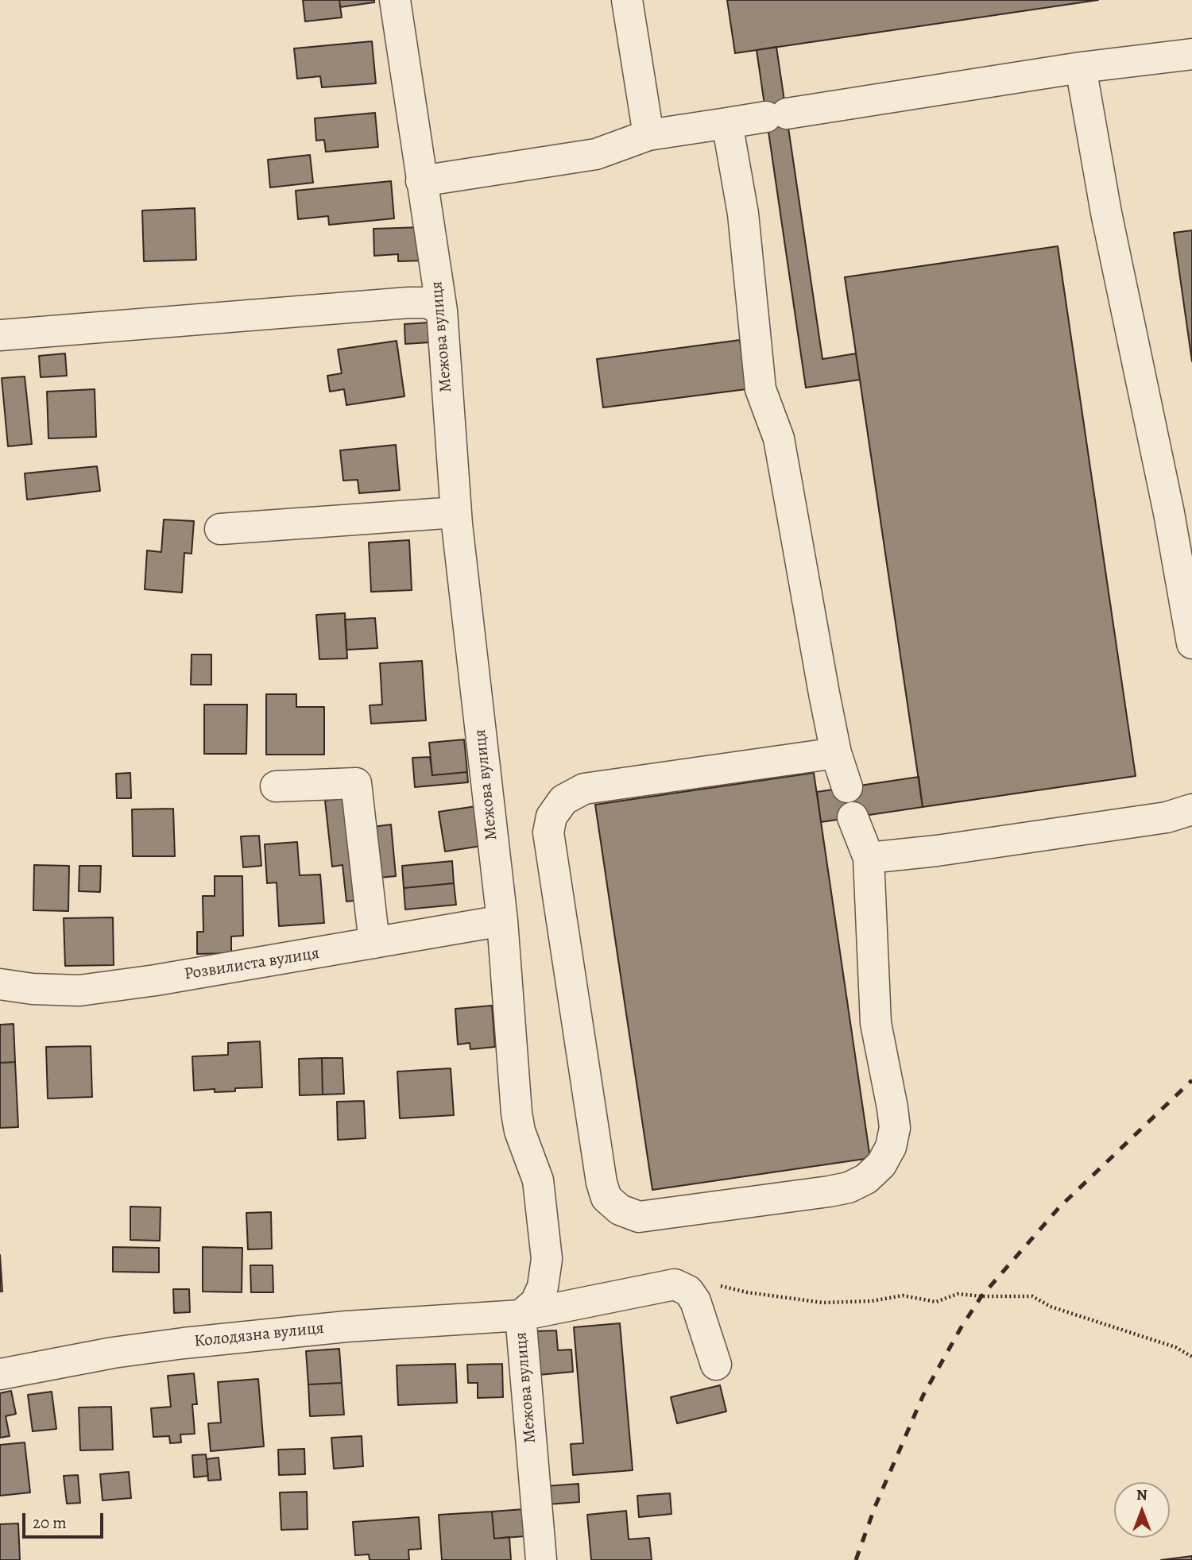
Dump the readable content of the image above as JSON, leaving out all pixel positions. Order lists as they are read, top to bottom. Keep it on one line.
{"streets":{"street":["Межова вулиця","Розвилиста вулиця","Колодязна вулиця"]},"crossings":[["Межова вулиця","Розвилиста вулиця"],["Межова вулиця","Колодязна вулиця"]],"scale_bar":"20 m","north":"top"}
